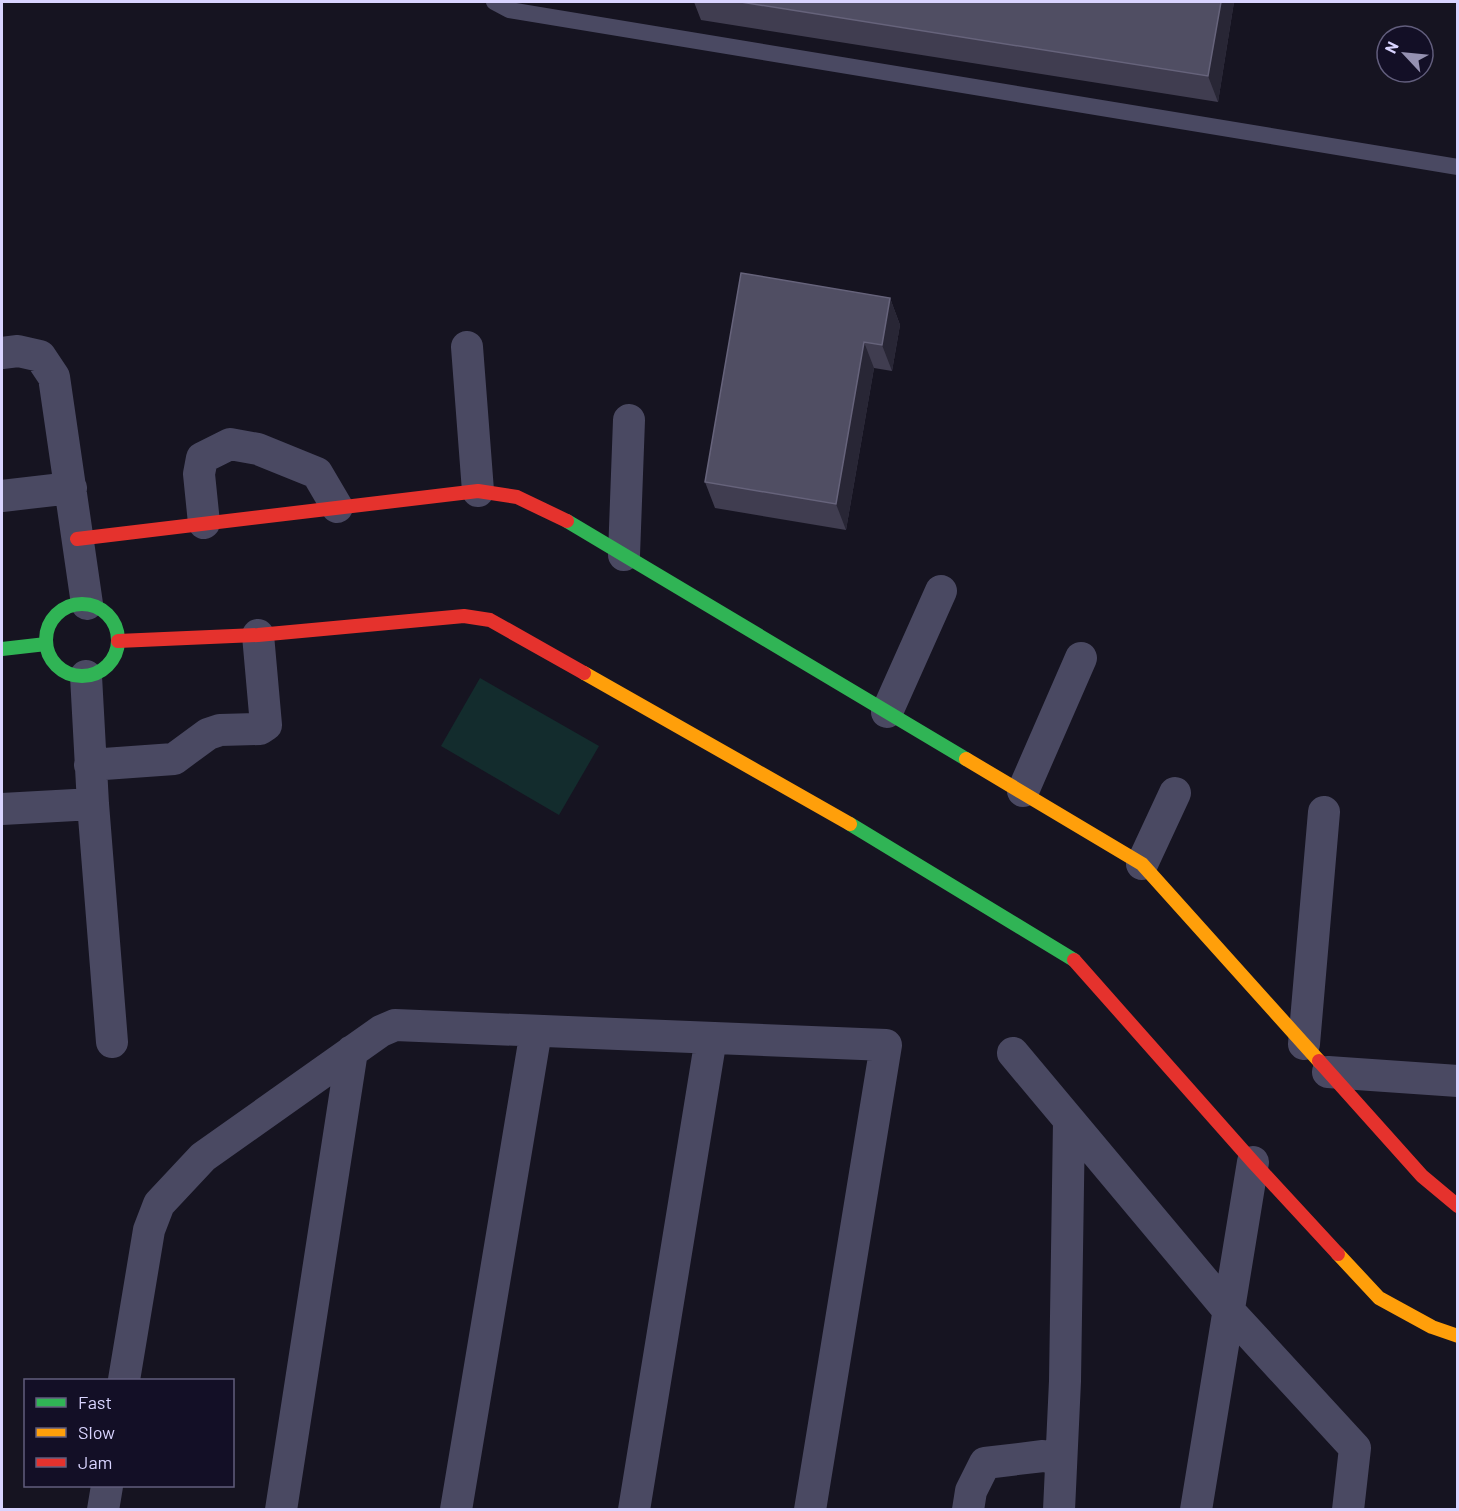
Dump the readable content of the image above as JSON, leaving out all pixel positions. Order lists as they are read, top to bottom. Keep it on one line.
{"legend":["Fast","Slow","Jam"],"north":"top left"}
